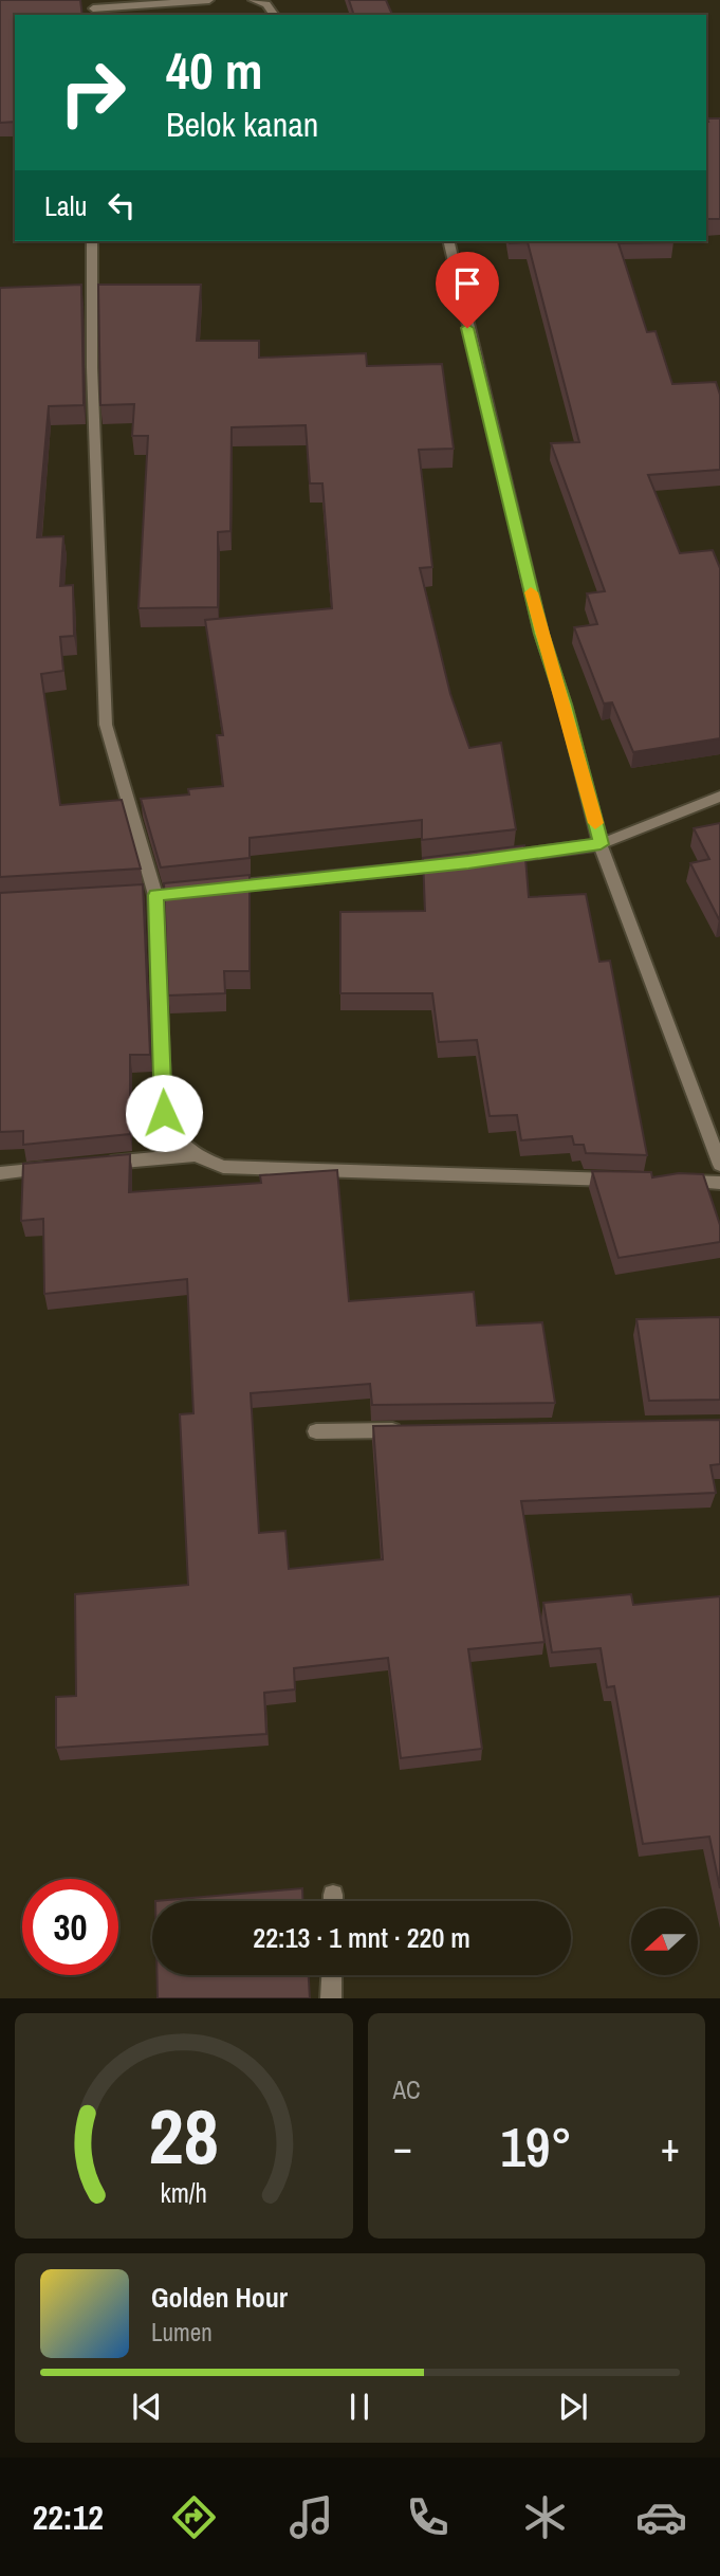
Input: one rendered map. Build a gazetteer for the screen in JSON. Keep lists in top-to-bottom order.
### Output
{
  "north": "left",
  "page": {
    "turn": ["40 m", "Belok kanan"],
    "then": "Lalu",
    "limit": "30",
    "trip": "22:13 · 1 mnt · 220 m",
    "tile": "AC",
    "heat": ["−", "19°", "+"],
    "song": ["Golden Hour", "Lumen"],
    "tabs": "22:12",
    "gauge": ["28", "km/h"]
  }
}
